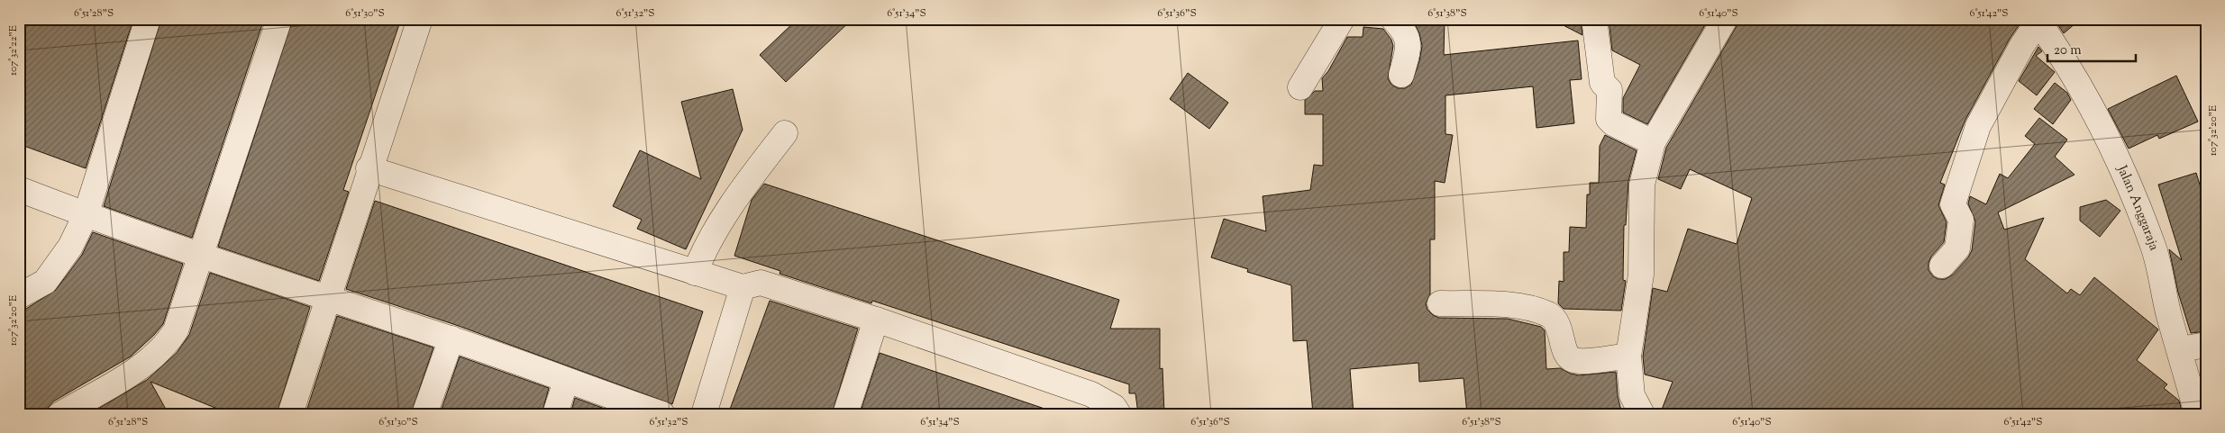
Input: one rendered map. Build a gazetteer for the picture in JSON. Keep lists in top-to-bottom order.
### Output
{
  "streets": {
    "street": ["Jalan Anggaraja"]
  },
  "scale_bar": "20 m",
  "coordinates": [
    "6°51'28\"S",
    "6°51'30\"S",
    "6°51'32\"S",
    "6°51'34\"S",
    "6°51'36\"S",
    "6°51'38\"S",
    "6°51'40\"S",
    "6°51'42\"S",
    "107°32'22\"E",
    "107°32'20\"E"
  ]
}
